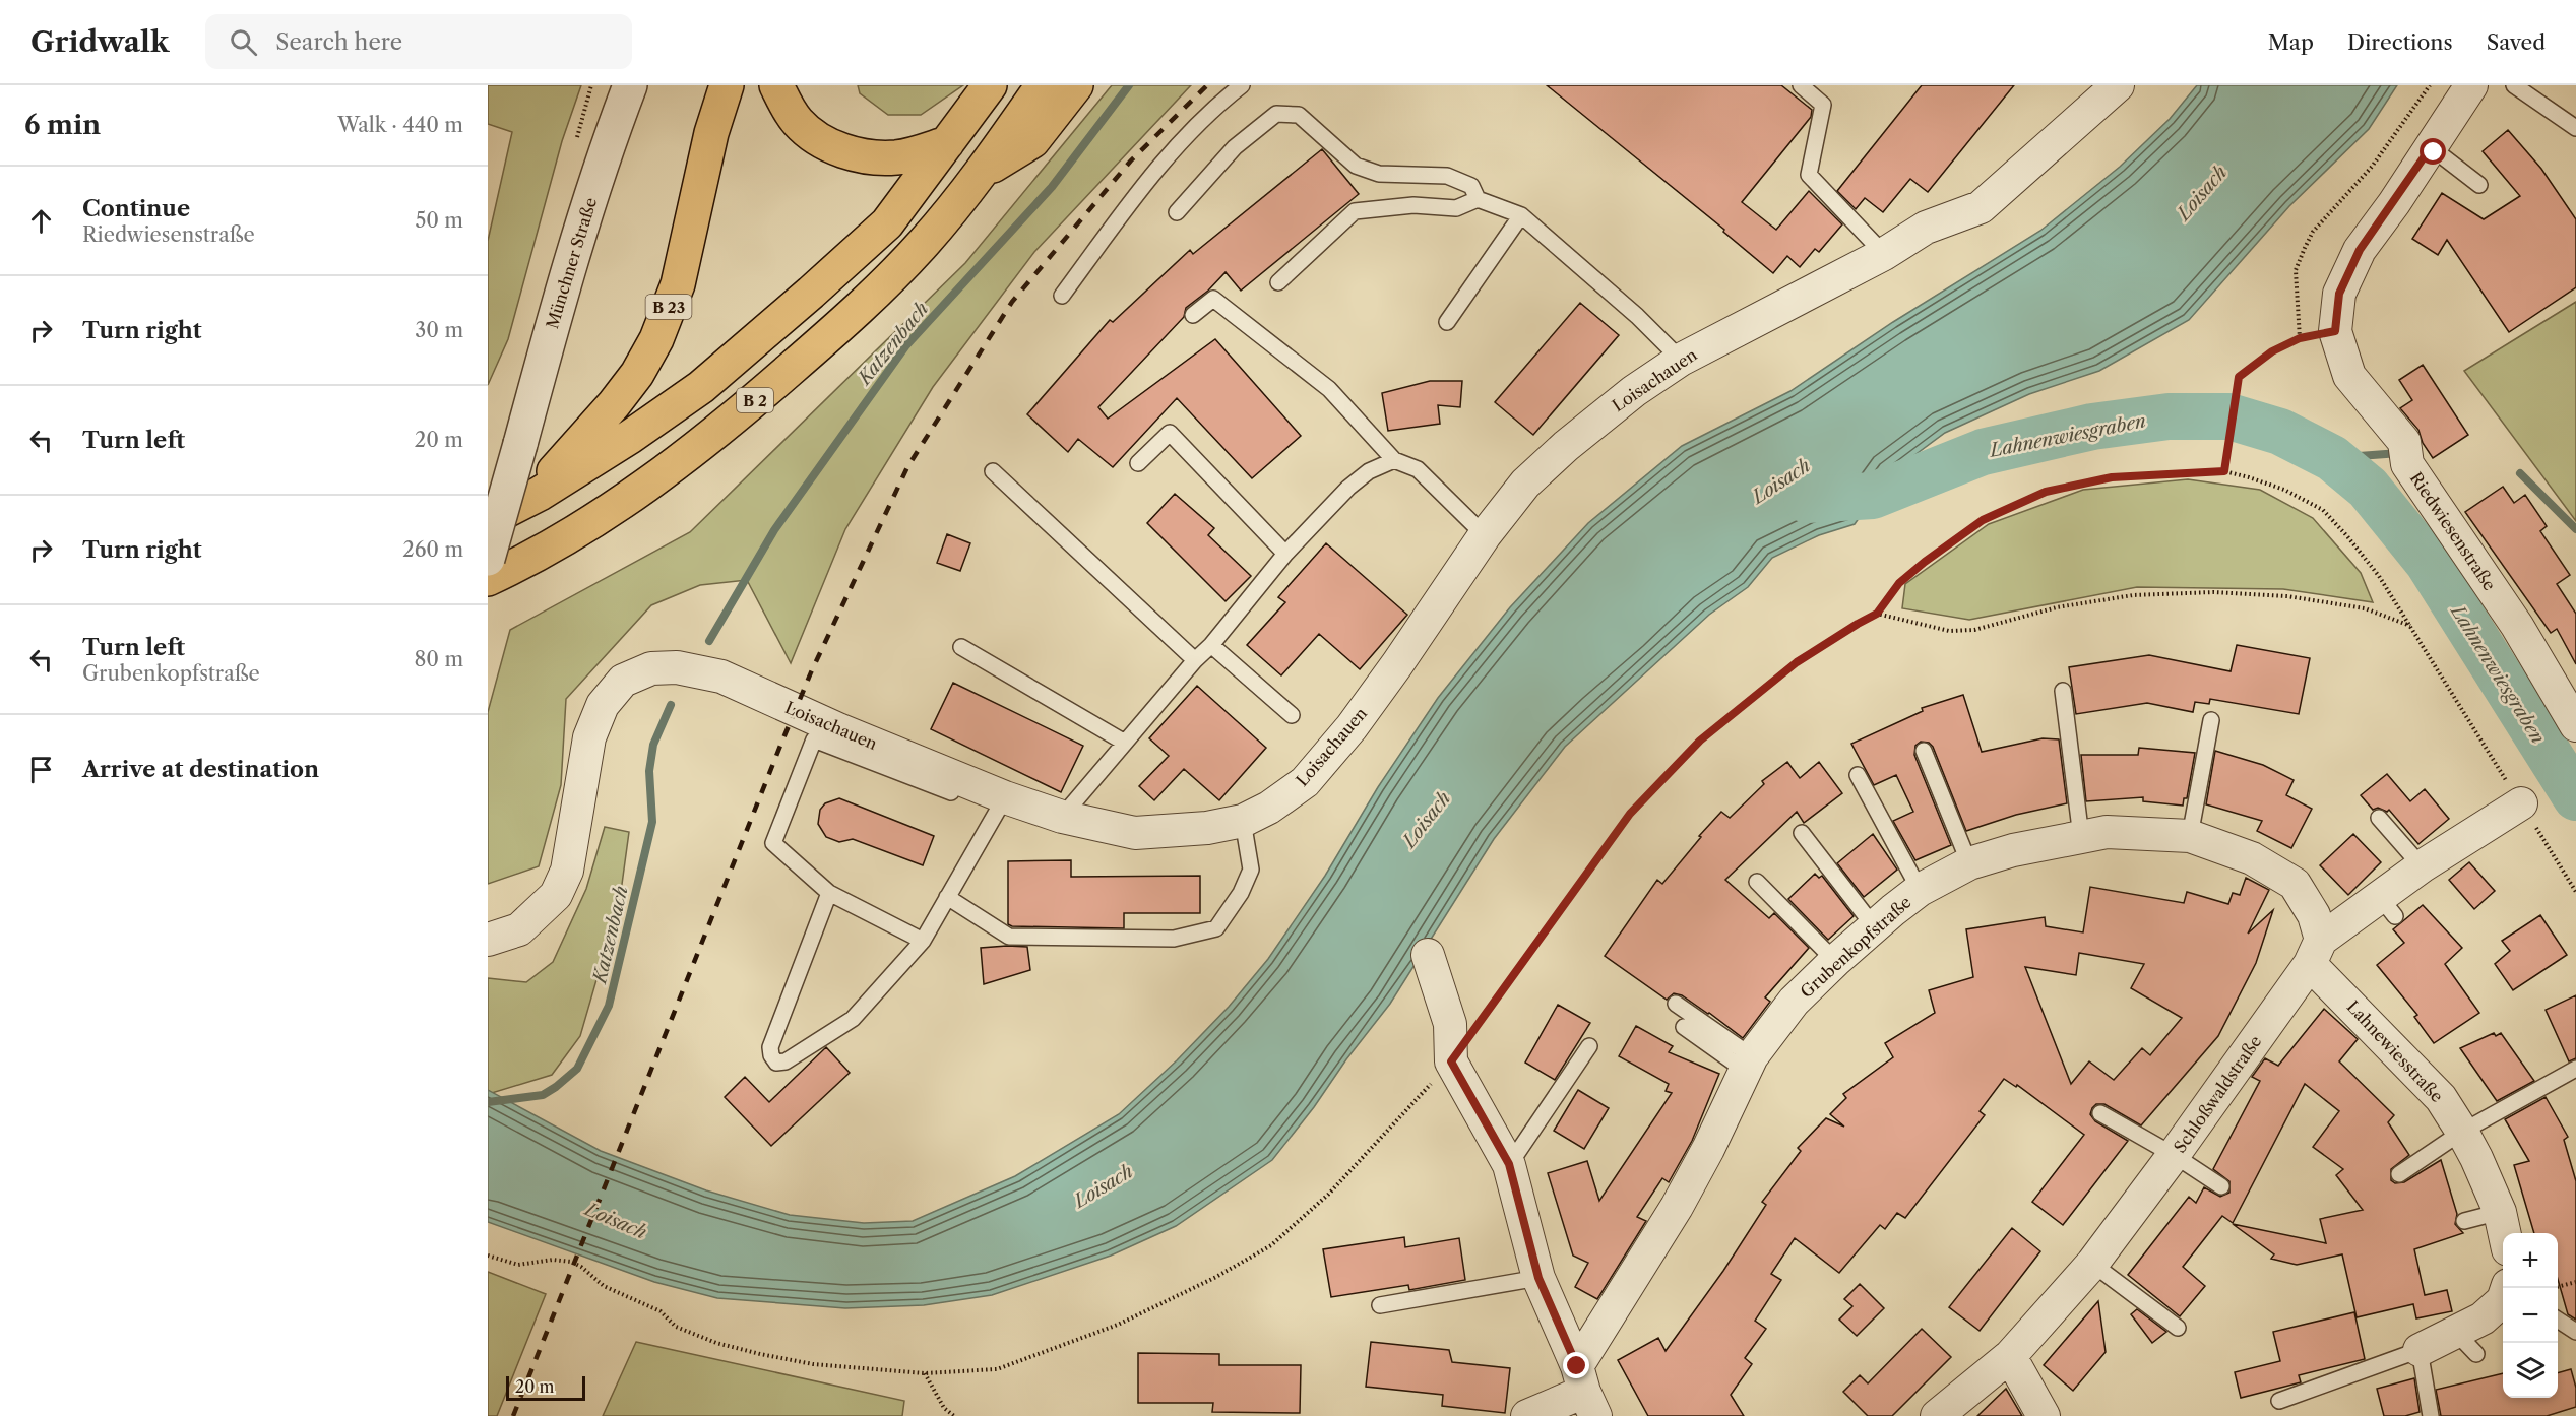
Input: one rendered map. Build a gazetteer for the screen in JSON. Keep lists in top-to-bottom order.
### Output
{
  "streets": {
    "highway": ["B 23", "B 2"],
    "street": [
      "Münchner Straße",
      "Loisachauen",
      "Riedwiesenstraße",
      "Grubenkopfstraße",
      "Lahnewiesstraße",
      "Schloßwaldstraße"
    ]
  },
  "crossings": [
    ["B 23", "B 2"],
    ["Grubenkopfstraße", "Lahnewiesstraße"],
    ["Grubenkopfstraße", "Schloßwaldstraße"],
    ["Lahnewiesstraße", "Schloßwaldstraße"]
  ],
  "water": ["Loisach", "Katzenbach", "Lahnenwiesgraben"],
  "scale_bar": "20 m",
  "page": {
    "header": "Gridwalk",
    "search": "Search here",
    "nav": ["Map", "Directions", "Saved"],
    "heading": ["6 min", "Walk · 440 m"],
    "list": [
      ["Continue", "Riedwiesenstraße", "50 m"],
      ["Turn right", "30 m"],
      ["Turn left", "20 m"],
      ["Turn right", "260 m"],
      ["Turn left", "Grubenkopfstraße", "80 m"],
      "Arrive at destination"
    ],
    "map_buttons": ["+", "−"],
    "scale": "20 m"
  }
}
